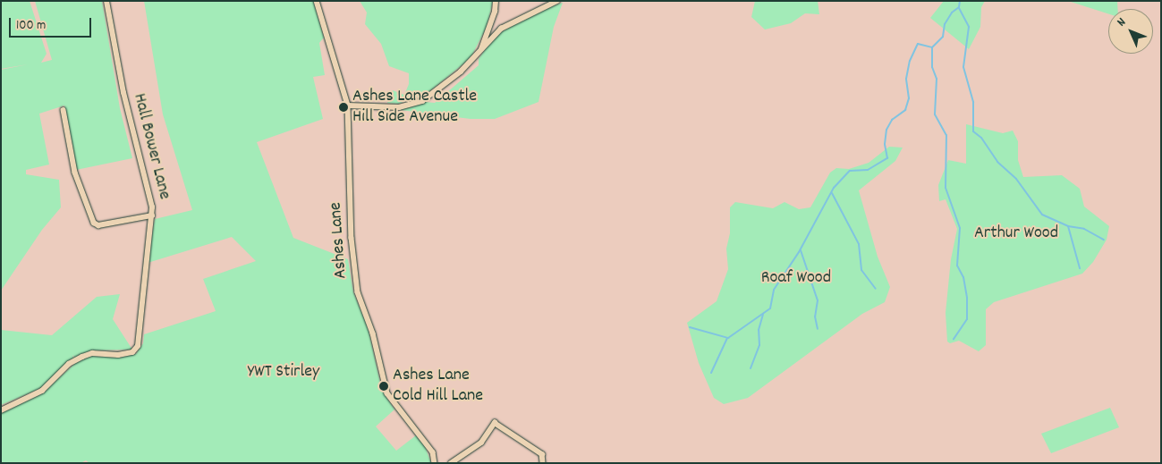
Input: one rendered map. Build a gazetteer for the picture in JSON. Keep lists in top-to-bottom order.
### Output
{
  "streets": {
    "street": ["Hall Bower Lane", "Ashes Lane"]
  },
  "parks": ["Arthur Wood", "Roaf Wood", "YWT Stirley"],
  "places": ["Ashes Lane Castle Hill Side Avenue", "Ashes Lane Cold Hill Lane"],
  "scale_bar": "100 m",
  "north": "top left"
}
